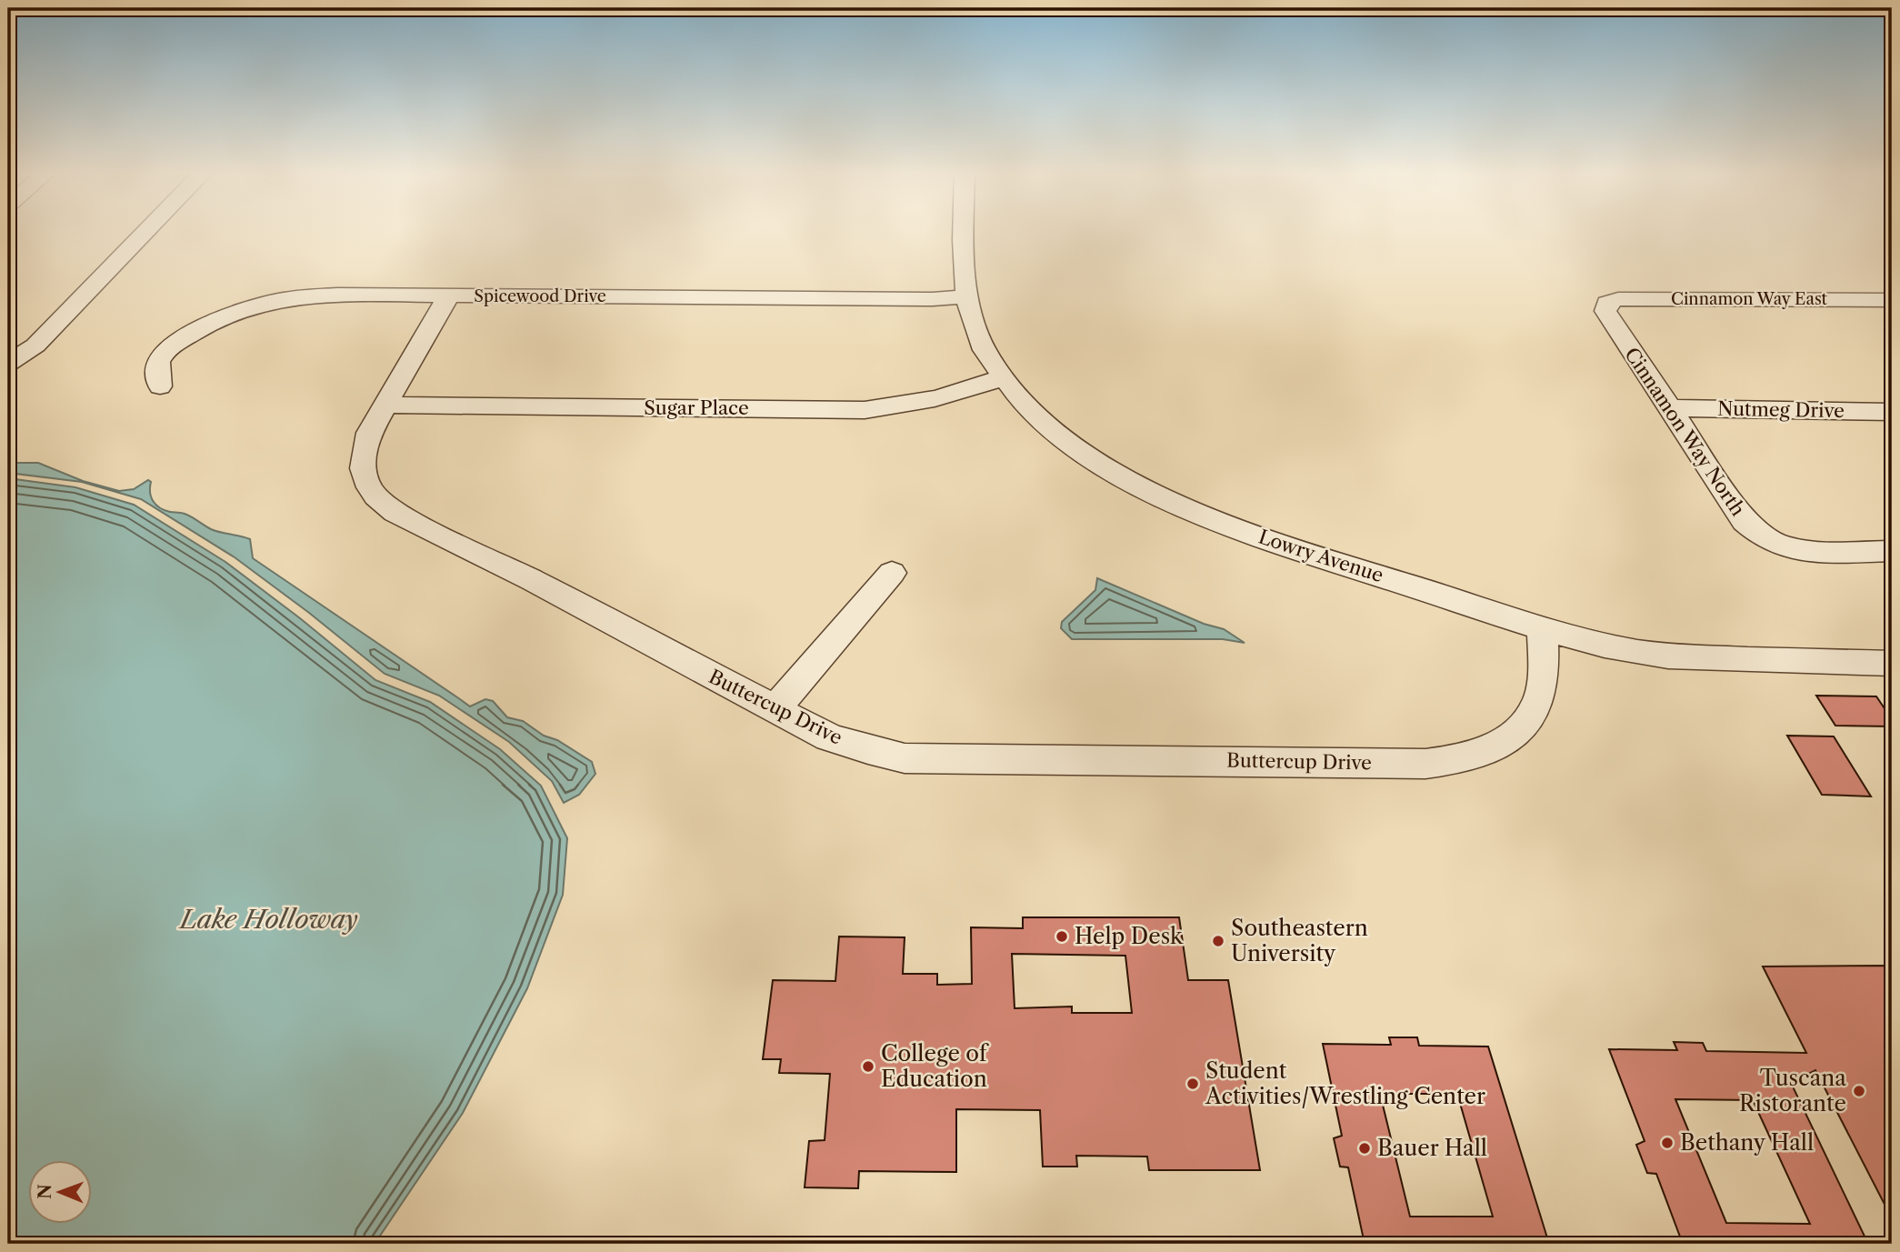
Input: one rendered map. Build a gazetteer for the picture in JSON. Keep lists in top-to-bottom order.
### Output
{
  "streets": {
    "street": [
      "Spicewood Drive",
      "Cinnamon Way East",
      "Sugar Place",
      "Nutmeg Drive",
      "Cinnamon Way North",
      "Lowry Avenue",
      "Buttercup Drive"
    ]
  },
  "crossings": [
    ["Spicewood Drive", "Lowry Avenue"],
    ["Spicewood Drive", "Buttercup Drive"],
    ["Cinnamon Way East", "Cinnamon Way North"],
    ["Sugar Place", "Lowry Avenue"],
    ["Sugar Place", "Buttercup Drive"],
    ["Nutmeg Drive", "Cinnamon Way North"],
    ["Lowry Avenue", "Buttercup Drive"]
  ],
  "water": ["Lake Holloway"],
  "places": [
    "Help Desk",
    "Southeastern University",
    "College of Education",
    "Student Activities/Wrestling Center",
    "Tuscana Ristorante",
    "Bethany Hall",
    "Bauer Hall"
  ],
  "north": "left"
}
